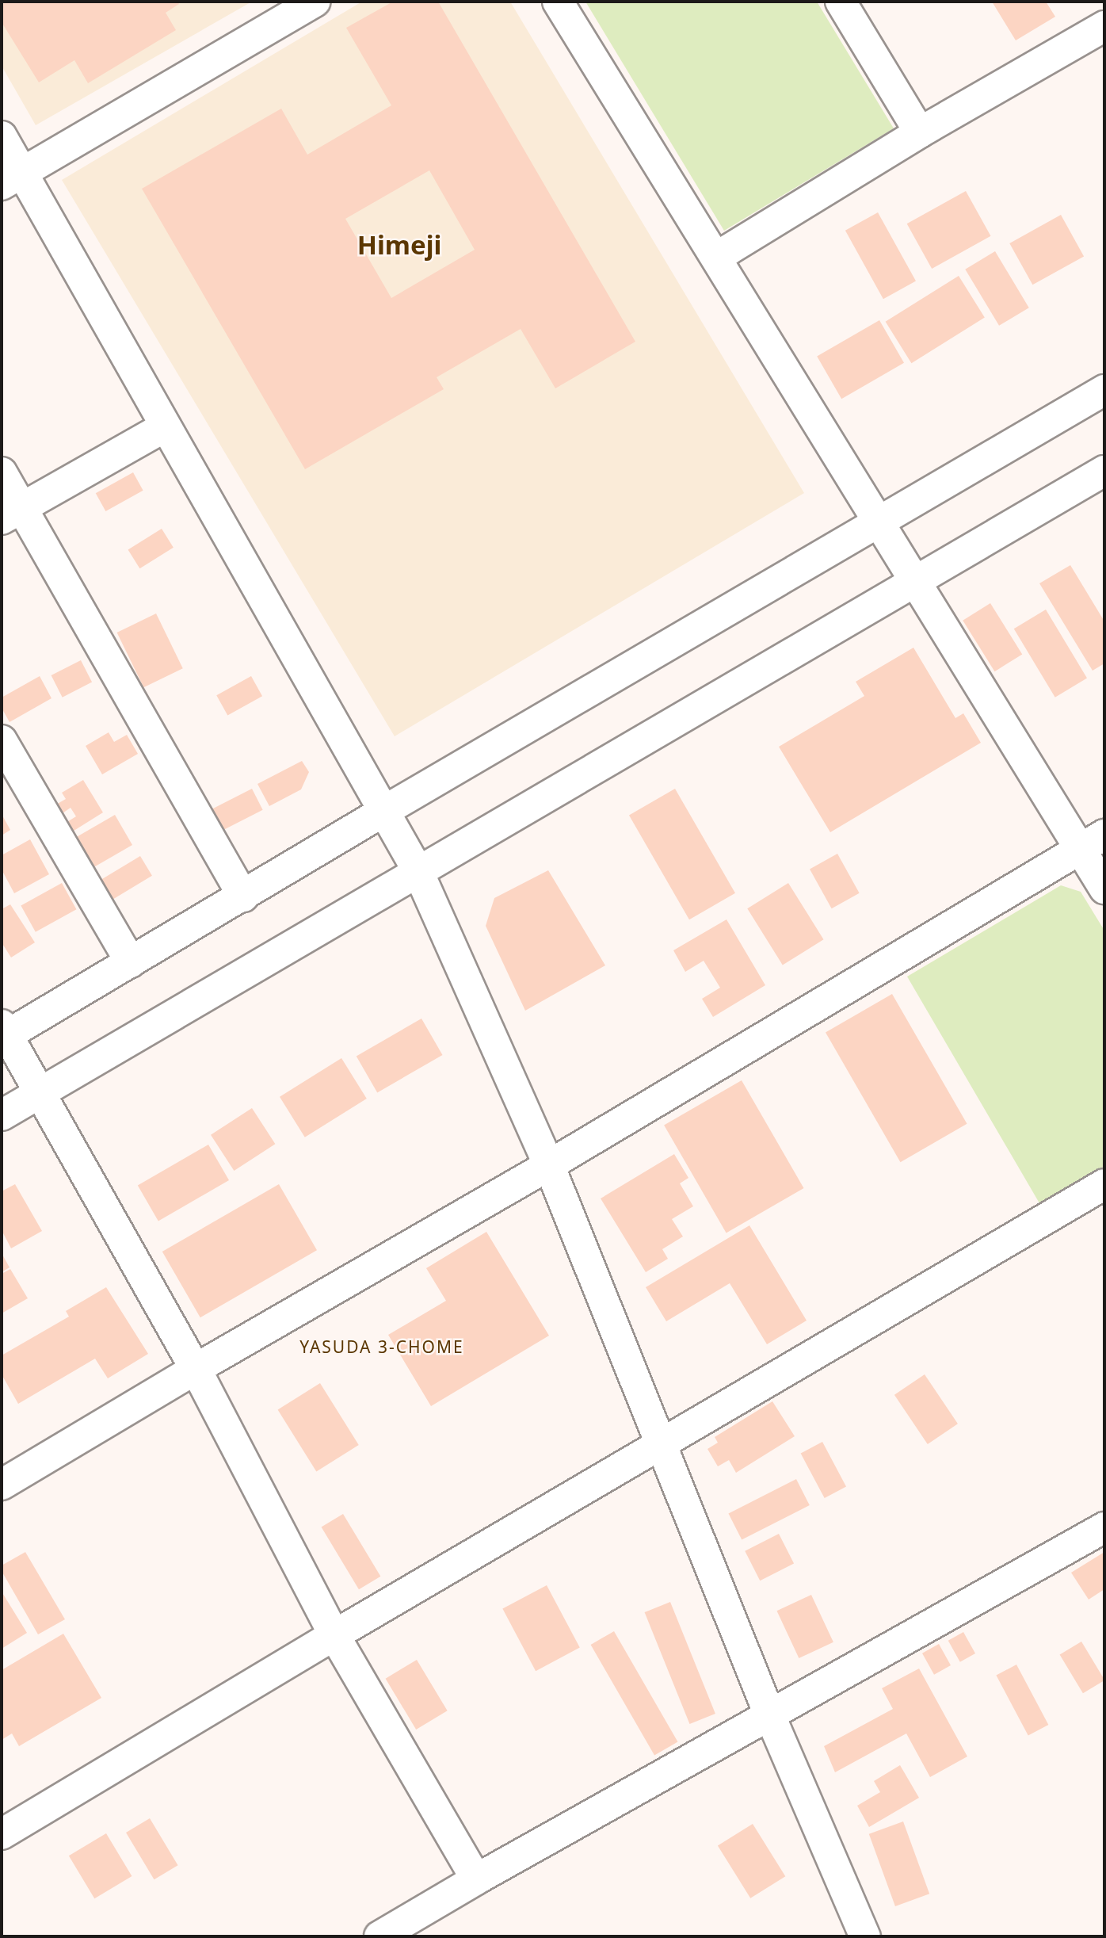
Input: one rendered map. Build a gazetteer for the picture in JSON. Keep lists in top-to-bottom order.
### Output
{
  "districts": ["Himeji", "YASUDA 3-CHOME"]
}
